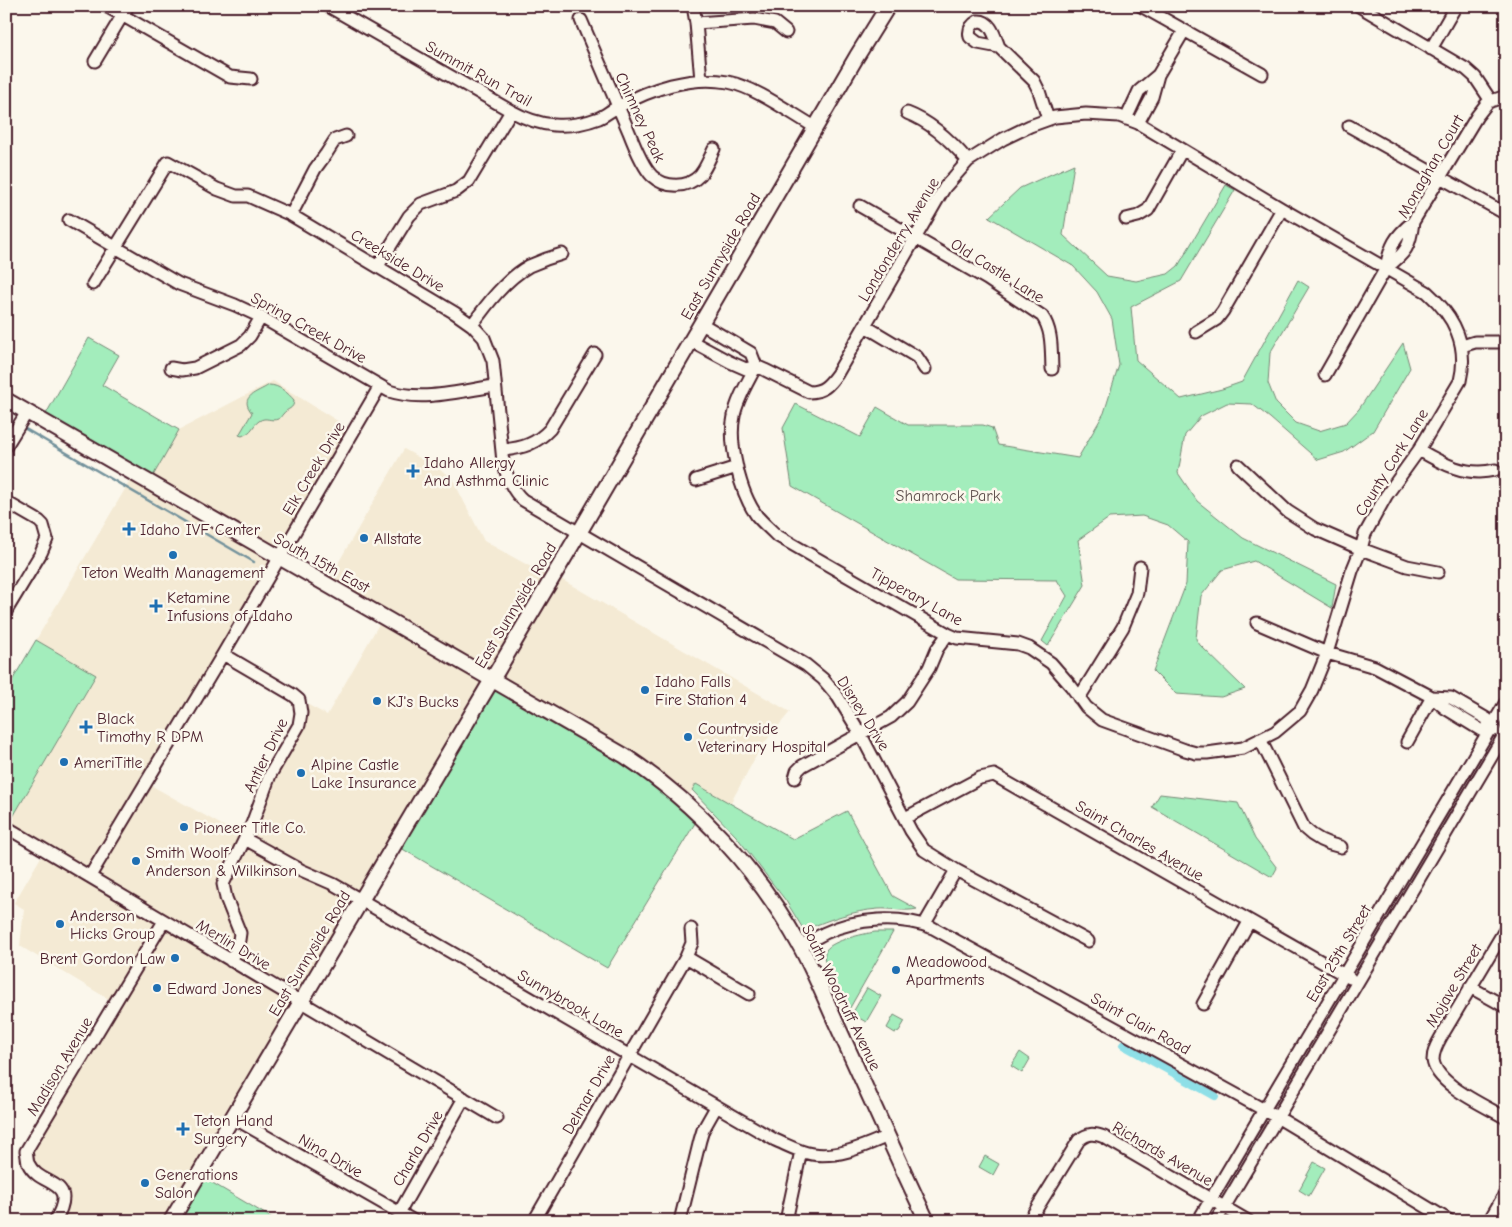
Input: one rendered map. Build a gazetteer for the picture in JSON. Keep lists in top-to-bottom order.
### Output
{
  "streets": {
    "main road": ["East Sunnyside Road", "South 15th East", "South Woodruff Avenue"],
    "street": [
      "Summit Run Trail",
      "Chimney Peak",
      "Monaghan Court",
      "Londonderry Avenue",
      "Creekside Drive",
      "Old Castle Lane",
      "Spring Creek Drive",
      "County Cork Lane",
      "Elk Creek Drive",
      "Tipperary Lane",
      "Disney Drive",
      "Antler Drive",
      "Saint Charles Avenue",
      "Merlin Drive",
      "East 25th Street",
      "Mojave Street",
      "Sunnybrook Lane",
      "Saint Clair Road",
      "Madison Avenue",
      "Delmar Drive",
      "Charla Drive",
      "Richards Avenue",
      "Nina Drive"
    ]
  },
  "crossings": [
    ["Summit Run Trail", "Chimney Peak"],
    ["Summit Run Trail", "East Sunnyside Road"],
    ["Monaghan Court", "Londonderry Avenue"],
    ["Monaghan Court", "County Cork Lane"],
    ["Londonderry Avenue", "East Sunnyside Road"],
    ["Londonderry Avenue", "Old Castle Lane"],
    ["Londonderry Avenue", "County Cork Lane"],
    ["Londonderry Avenue", "Tipperary Lane"],
    ["East Sunnyside Road", "Creekside Drive"],
    ["East Sunnyside Road", "South 15th East"],
    ["East Sunnyside Road", "Disney Drive"],
    ["East Sunnyside Road", "Merlin Drive"],
    ["East Sunnyside Road", "South Woodruff Avenue"],
    ["East Sunnyside Road", "Sunnybrook Lane"],
    ["East Sunnyside Road", "Nina Drive"],
    ["Creekside Drive", "Spring Creek Drive"],
    ["Creekside Drive", "Disney Drive"],
    ["Spring Creek Drive", "Elk Creek Drive"],
    ["County Cork Lane", "Tipperary Lane"],
    ["Elk Creek Drive", "South 15th East"],
    ["Elk Creek Drive", "Antler Drive"],
    ["Elk Creek Drive", "Merlin Drive"],
    ["South 15th East", "South Woodruff Avenue"],
    ["Disney Drive", "Saint Charles Avenue"],
    ["Antler Drive", "Merlin Drive"],
    ["Antler Drive", "Sunnybrook Lane"],
    ["Saint Charles Avenue", "East 25th Street"],
    ["Merlin Drive", "Madison Avenue"],
    ["Merlin Drive", "Charla Drive"],
    ["East 25th Street", "Saint Clair Road"],
    ["East 25th Street", "Richards Avenue"],
    ["South Woodruff Avenue", "Sunnybrook Lane"],
    ["South Woodruff Avenue", "Saint Clair Road"],
    ["Sunnybrook Lane", "Delmar Drive"],
    ["Charla Drive", "Nina Drive"]
  ],
  "parks": ["Shamrock Park"],
  "places": {
    "health": [
      "Idaho Allergy And Asthma Clinic",
      "Idaho IVF Center",
      "Ketamine Infusions of Idaho",
      "Black Timothy R DPM",
      "Teton Hand Surgery"
    ],
    "other": [
      "Allstate",
      "Teton Wealth Management",
      "Idaho Falls Fire Station 4",
      "KJ's Bucks",
      "Countryside Veterinary Hospital",
      "AmeriTitle",
      "Alpine Castle Lake Insurance",
      "Pioneer Title Co.",
      "Smith Woolf Anderson & Wilkinson",
      "Anderson Hicks Group",
      "Brent Gordon Law",
      "Meadowood Apartments",
      "Edward Jones",
      "Generations Salon"
    ]
  }
}
